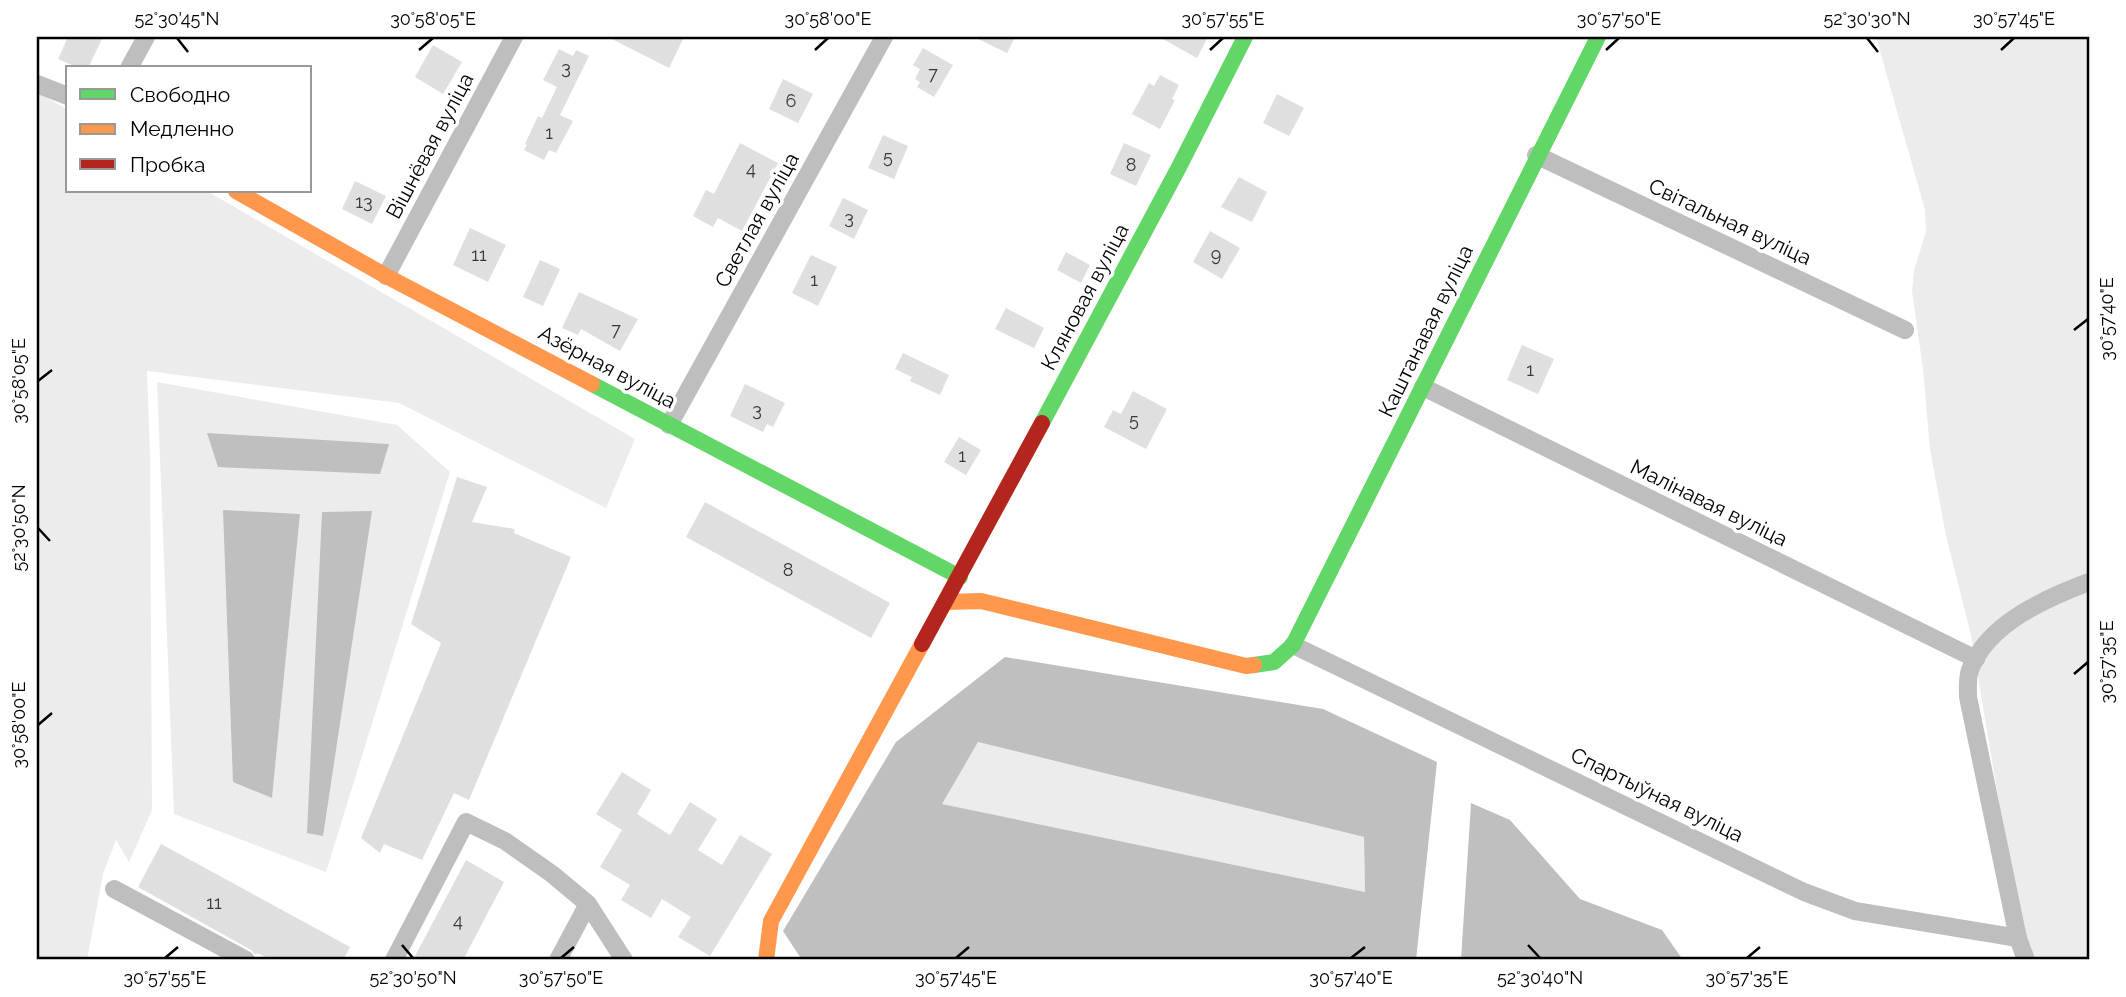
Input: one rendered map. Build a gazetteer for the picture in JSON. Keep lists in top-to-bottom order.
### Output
{
  "streets": {
    "street": [
      "Вішнёвая вуліца",
      "Светлая вуліца",
      "Світальная вуліца",
      "Кляновая вуліца",
      "Каштанавая вуліца",
      "Азёрная вуліца",
      "Малінавая вуліца",
      "Спартыўная вуліца"
    ]
  },
  "crossings": [
    ["Вішнёвая вуліца", "Азёрная вуліца"],
    ["Светлая вуліца", "Азёрная вуліца"],
    ["Світальная вуліца", "Каштанавая вуліца"],
    ["Кляновая вуліца", "Азёрная вуліца"],
    ["Каштанавая вуліца", "Малінавая вуліца"],
    ["Каштанавая вуліца", "Спартыўная вуліца"]
  ],
  "house_numbers": [
    "3",
    "7",
    "6",
    "1",
    "5",
    "8",
    "4",
    "13",
    "3",
    "11",
    "9",
    "1",
    "7",
    "1",
    "3",
    "5",
    "1",
    "8",
    "11",
    "4"
  ],
  "legend": ["Свободно", "Медленно", "Пробка"],
  "coordinates": [
    "52°30'45\"N",
    "30°58'05\"E",
    "30°58'00\"E",
    "30°57'55\"E",
    "30°57'50\"E",
    "52°30'30\"N",
    "30°57'45\"E",
    "30°57'40\"E",
    "52°30'50\"N",
    "30°57'35\"E",
    "52°30'40\"N"
  ]
}
